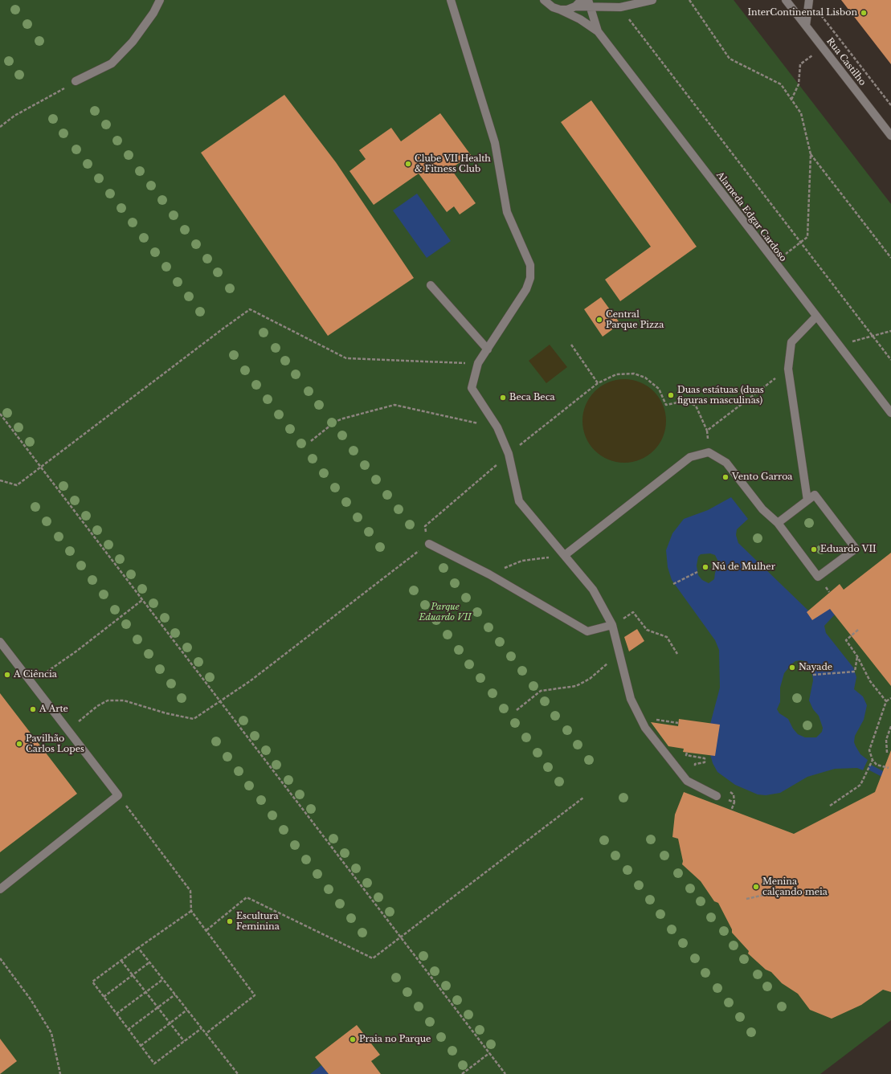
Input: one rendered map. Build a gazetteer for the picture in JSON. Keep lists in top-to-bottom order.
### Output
{
  "streets": {
    "street": ["Rua Castilho", "Alameda Edgar Cardoso"]
  },
  "parks": ["Parque Eduardo VII"],
  "places": [
    "InterContinental Lisbon",
    "Clube VII Health & Fitness Club",
    "Central Parque Pizza",
    "Duas estátuas (duas figuras masculinas)",
    "Beca Beca",
    "Vento Garroa",
    "Eduardo VII",
    "Nú de Mulher",
    "Nayade",
    "A Ciência",
    "A Arte",
    "Pavilhão Carlos Lopes",
    "Menina calçando meia",
    "Escultura Feminina",
    "Praia no Parque"
  ]
}
